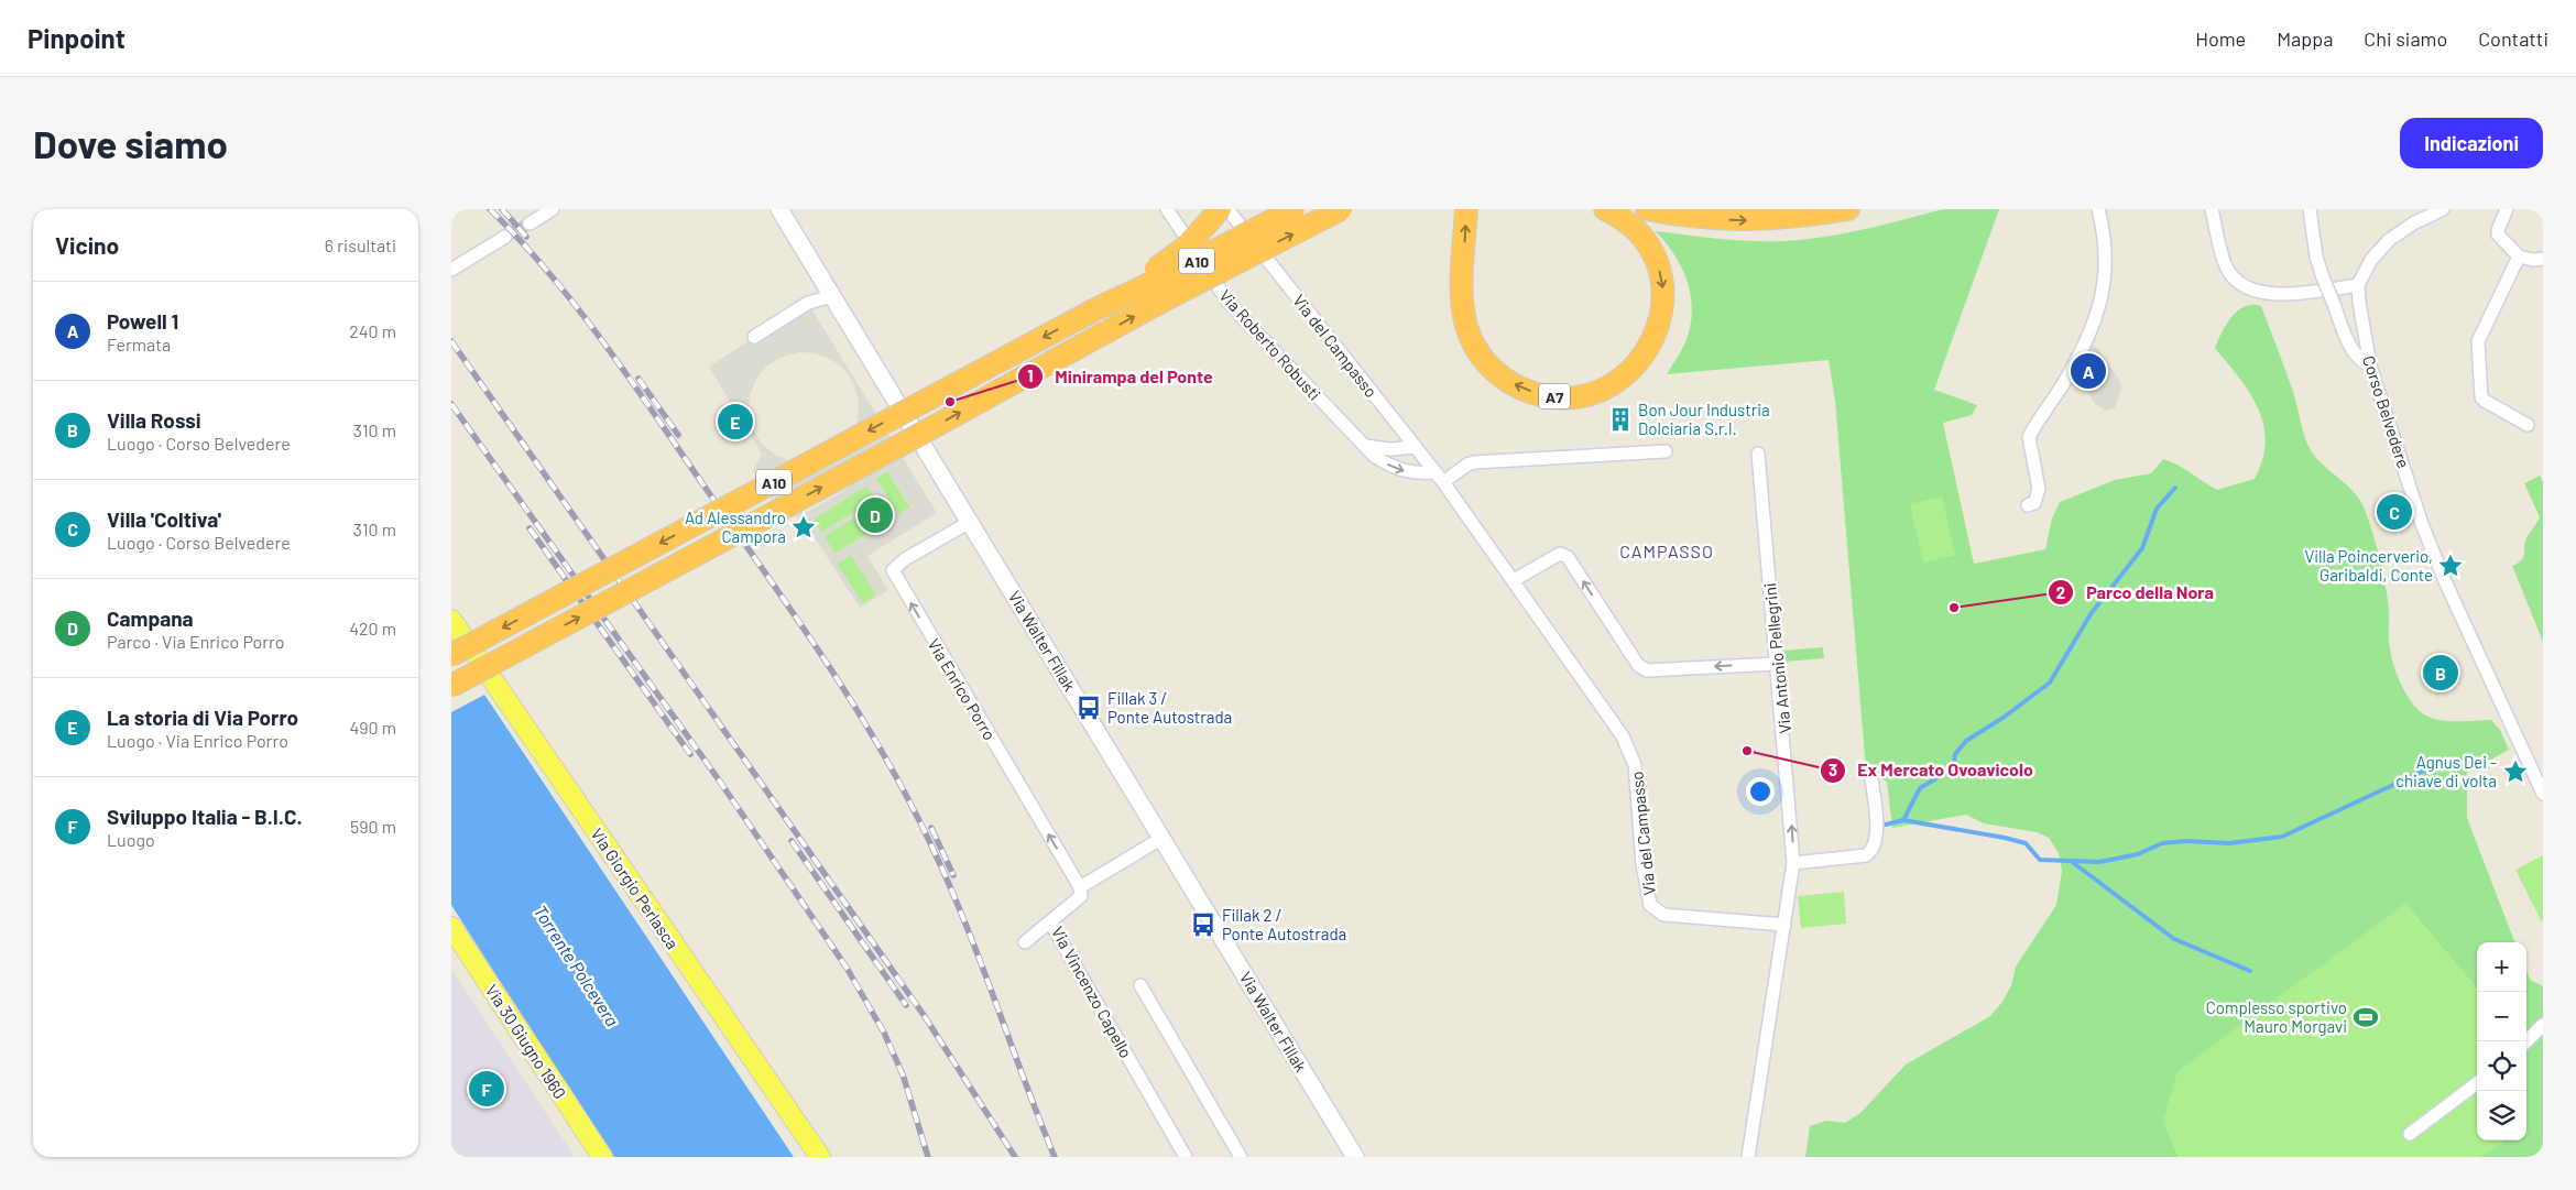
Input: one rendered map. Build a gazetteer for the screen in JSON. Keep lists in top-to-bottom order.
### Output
{
  "streets": {
    "highway": ["A10", "A7"],
    "main road": ["Via Walter Fillak", "Via Giorgio Perlasca", "Via 30 Giugno 1960"],
    "street": [
      "Via Roberto Robusti",
      "Via del Campasso",
      "Corso Belvedere",
      "Via Antonio Pellegrini",
      "Via Enrico Porro",
      "Via Vincenzo Capello"
    ]
  },
  "crossings": [
    ["Via Roberto Robusti", "Via del Campasso"],
    ["Via del Campasso", "Via Antonio Pellegrini"],
    ["Via Walter Fillak", "Via Enrico Porro"],
    ["Via Walter Fillak", "Via Vincenzo Capello"],
    ["Via Enrico Porro", "Via Vincenzo Capello"]
  ],
  "one_way": ["Via Antonio Pellegrini", "Via Enrico Porro"],
  "districts": ["CAMPASSO"],
  "water": ["Torrente Polcevera"],
  "places": {
    "other": ["Minirampa del Ponte", "Parco della Nora", "Ex Mercato Ovoavicolo"],
    "building": ["Bon Jour Industria Dolciaria S.r.l."],
    "place": ["Ad Alessandro Campora", "Villa Poincerverio, Garibaldi, Conte", "Agnus Dei - chiave di volta"],
    "bus stop": ["Fillak 3 / Ponte Autostrada", "Fillak 2 / Ponte Autostrada"],
    "sports": ["Complesso sportivo Mauro Morgavi"]
  },
  "page": {
    "header": "Pinpoint",
    "nav": [
      "Home",
      "Mappa",
      "Chi siamo",
      "Contatti"
    ],
    "buttons": "Indicazioni",
    "title": "Dove siamo",
    "heading": ["Vicino", "6 risultati"],
    "list": [
      {
        "mark": "A",
        "name": "Powell 1",
        "note": "Fermata",
        "value": "240 m"
      },
      {
        "mark": "B",
        "name": "Villa Rossi",
        "note": "Luogo · Corso Belvedere",
        "value": "310 m"
      },
      {
        "mark": "C",
        "name": "Villa 'Coltiva'",
        "note": "Luogo · Corso Belvedere",
        "value": "310 m"
      },
      {
        "mark": "D",
        "name": "Campana",
        "note": "Parco · Via Enrico Porro",
        "value": "420 m"
      },
      {
        "mark": "E",
        "name": "La storia di Via Porro",
        "note": "Luogo · Via Enrico Porro",
        "value": "490 m"
      },
      {
        "mark": "F",
        "name": "Sviluppo Italia - B.I.C.",
        "note": "Luogo",
        "value": "590 m"
      }
    ],
    "pins": [
      "A",
      "E",
      "C",
      "D",
      "B",
      "F"
    ],
    "map_buttons": ["+", "−"]
  }
}
